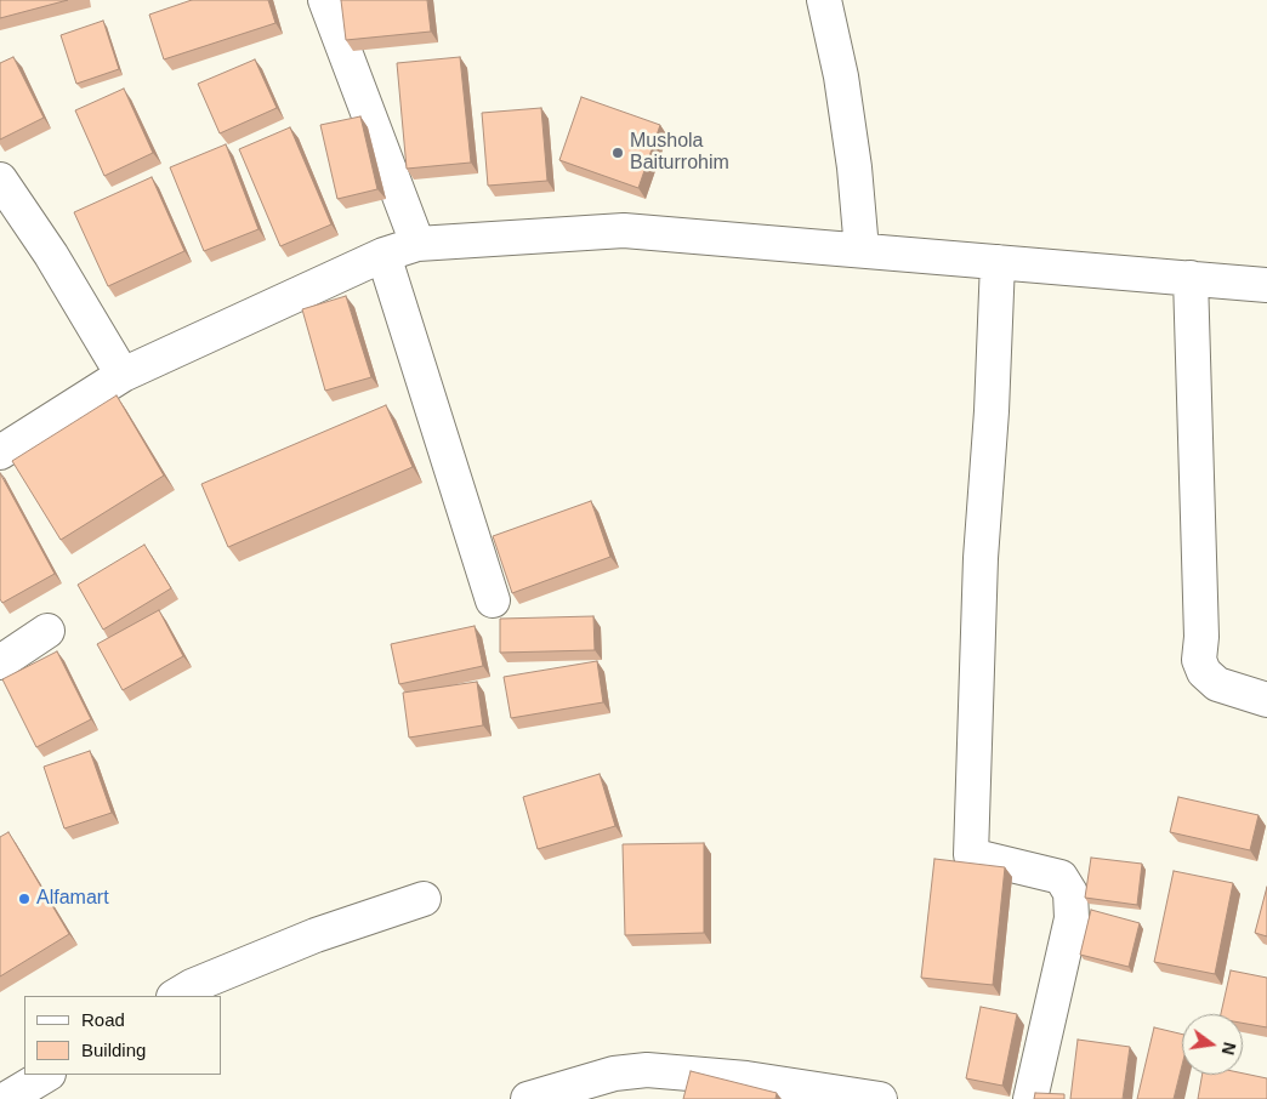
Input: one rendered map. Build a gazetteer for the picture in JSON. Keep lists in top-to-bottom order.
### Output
{
  "places": ["Mushola Baiturrohim", "Alfamart"],
  "legend": ["Road", "Building"],
  "north": "right"
}
